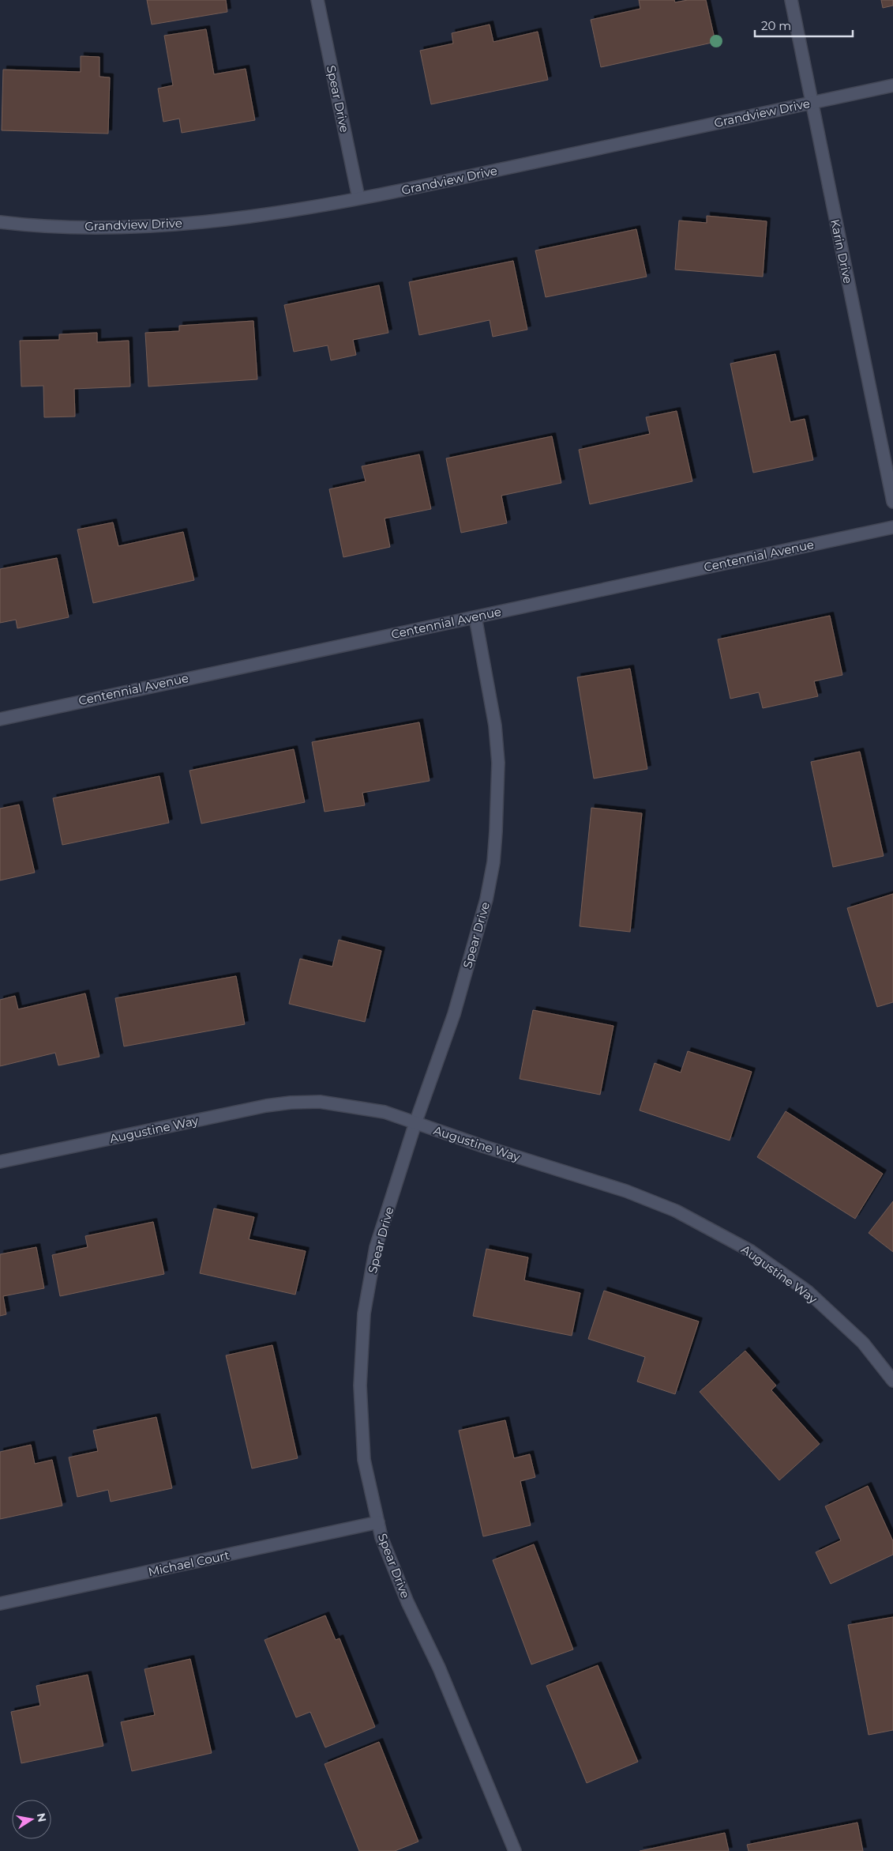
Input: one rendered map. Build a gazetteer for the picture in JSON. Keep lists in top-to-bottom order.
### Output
{
  "streets": {
    "street": [
      "Spear Drive",
      "Grandview Drive",
      "Karin Drive",
      "Centennial Avenue",
      "Augustine Way",
      "Michael Court"
    ]
  },
  "crossings": [
    ["Spear Drive", "Grandview Drive"],
    ["Spear Drive", "Centennial Avenue"],
    ["Spear Drive", "Augustine Way"],
    ["Spear Drive", "Michael Court"],
    ["Grandview Drive", "Karin Drive"]
  ],
  "scale_bar": "20 m",
  "north": "right"
}
